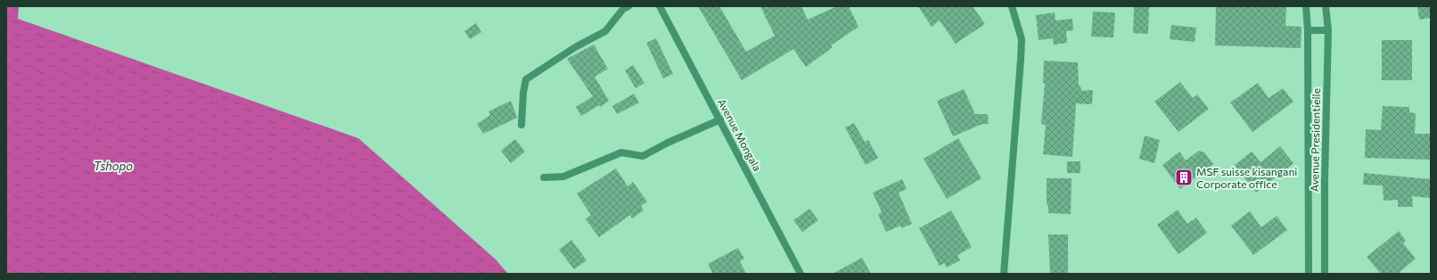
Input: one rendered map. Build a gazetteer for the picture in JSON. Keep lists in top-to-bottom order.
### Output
{
  "streets": {
    "street": ["Avenue Mongala", "Avenue Presidentielle"]
  },
  "water": ["Tshopo"],
  "places": {
    "building": ["MSF suisse kisangani Corporate office"]
  }
}
